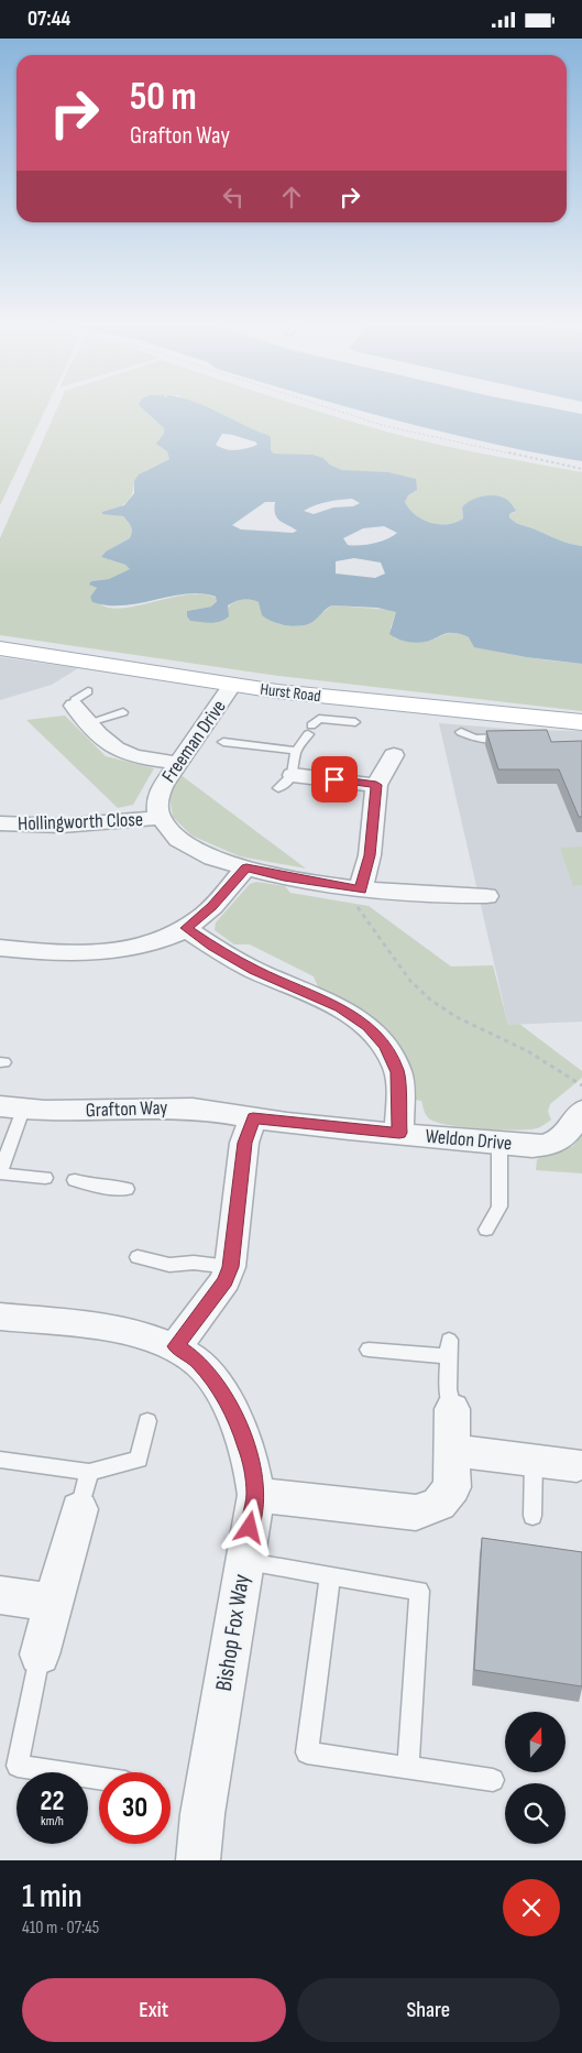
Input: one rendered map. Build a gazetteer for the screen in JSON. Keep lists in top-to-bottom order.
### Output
{
  "streets": {
    "main road": ["Hurst Road"],
    "street": [
      "Freeman Drive",
      "Hollingworth Close",
      "Grafton Way",
      "Weldon Drive",
      "Bishop Fox Way"
    ]
  },
  "crossings": [
    ["Hurst Road", "Freeman Drive"],
    ["Freeman Drive", "Hollingworth Close"],
    ["Grafton Way", "Weldon Drive"]
  ],
  "north": "top",
  "page": {
    "status": "07:44",
    "turn": ["50 m", "Grafton Way"],
    "speed": "22 km/h",
    "limit": "30",
    "heading": ["1 min", "410 m · 07:45"],
    "buttons": ["Exit", "Share"]
  }
}
